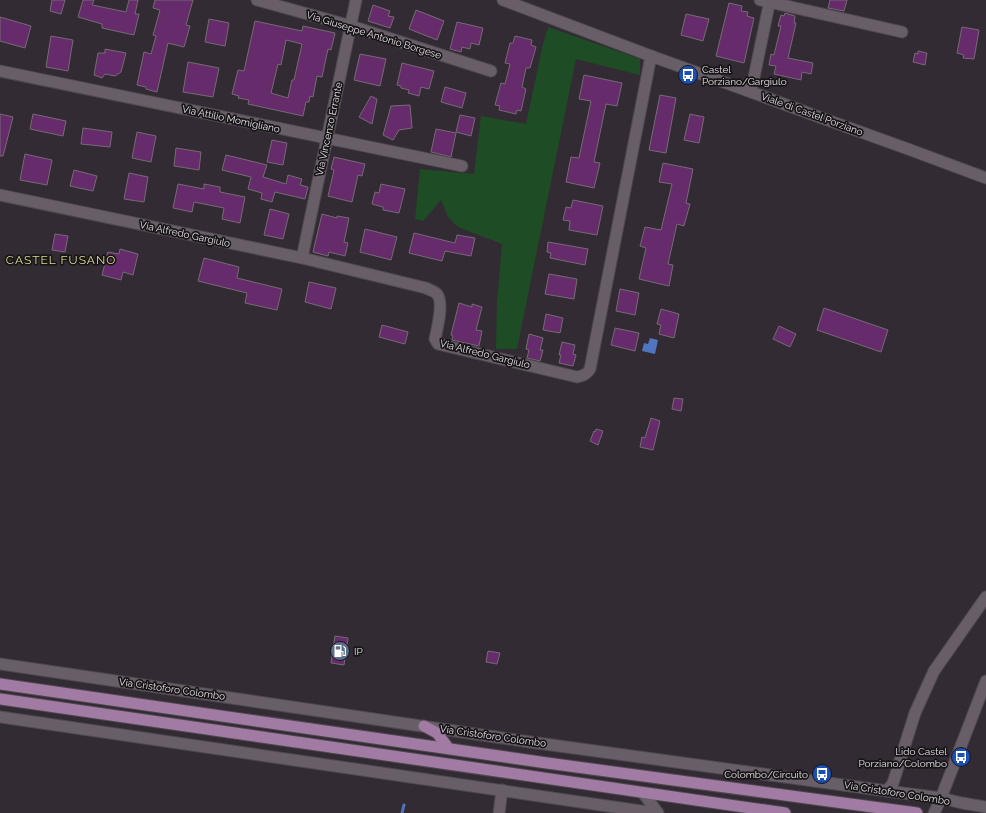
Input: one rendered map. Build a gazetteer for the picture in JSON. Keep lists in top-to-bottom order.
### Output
{
  "streets": {
    "main road": ["Via Cristoforo Colombo"],
    "street": [
      "Via Giuseppe Antonio Borgese",
      "Viale di Castel Porziano",
      "Via Attilio Momigliano",
      "Via Vincenzo Errante",
      "Via Alfredo Gargiulo"
    ]
  },
  "crossings": [
    ["Via Giuseppe Antonio Borgese", "Via Vincenzo Errante"],
    ["Viale di Castel Porziano", "Via Alfredo Gargiulo"],
    ["Via Attilio Momigliano", "Via Vincenzo Errante"],
    ["Via Vincenzo Errante", "Via Alfredo Gargiulo"]
  ],
  "districts": ["CASTEL FUSANO"],
  "places": {
    "bus stop": ["Castel Porziano/Gargiulo", "Lido Castel Porziano/Colombo", "Colombo/Circuito"],
    "fuel station": ["IP"]
  }
}
